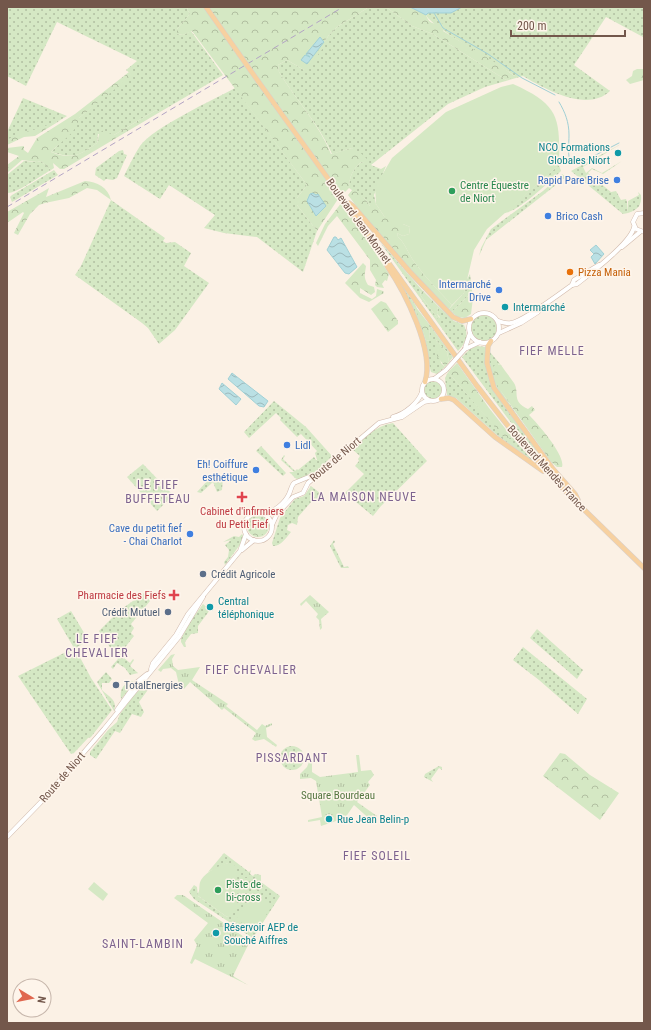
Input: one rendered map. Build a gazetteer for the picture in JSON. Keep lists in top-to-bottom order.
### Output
{
  "streets": {
    "main road": ["Boulevard Jean Monnet", "Route de Niort", "Boulevard Mendès France"]
  },
  "crossings": [
    ["Boulevard Jean Monnet", "Boulevard Mendès France"]
  ],
  "districts": [
    "FIEF MELLE",
    "LE FIEF BUFFETEAU",
    "LA MAISON NEUVE",
    "LE FIEF CHEVALIER",
    "FIEF CHEVALIER",
    "PISSARDANT",
    "FIEF SOLEIL",
    "SAINT-LAMBIN"
  ],
  "parks": ["Square Bourdeau"],
  "places": {
    "other": [
      "NCO Formations Globales Niort",
      "Rapid Pare Brise",
      "Centre Équestre de Niort",
      "Brico Cash",
      "Pizza Mania",
      "Intermarché Drive",
      "Intermarché",
      "Lidl",
      "Eh! Coiffure esthétique",
      "Cave du petit fief - Chai Charlot",
      "Crédit Agricole",
      "Central téléphonique",
      "Crédit Mutuel",
      "TotalEnergies",
      "Rue Jean Belin-p",
      "Piste de bi-cross",
      "Réservoir AEP de Souché Aiffres"
    ],
    "health": ["Cabinet d'infirmiers du Petit Fief", "Pharmacie des Fiefs"]
  },
  "scale_bar": "200 m",
  "north": "right"
}
